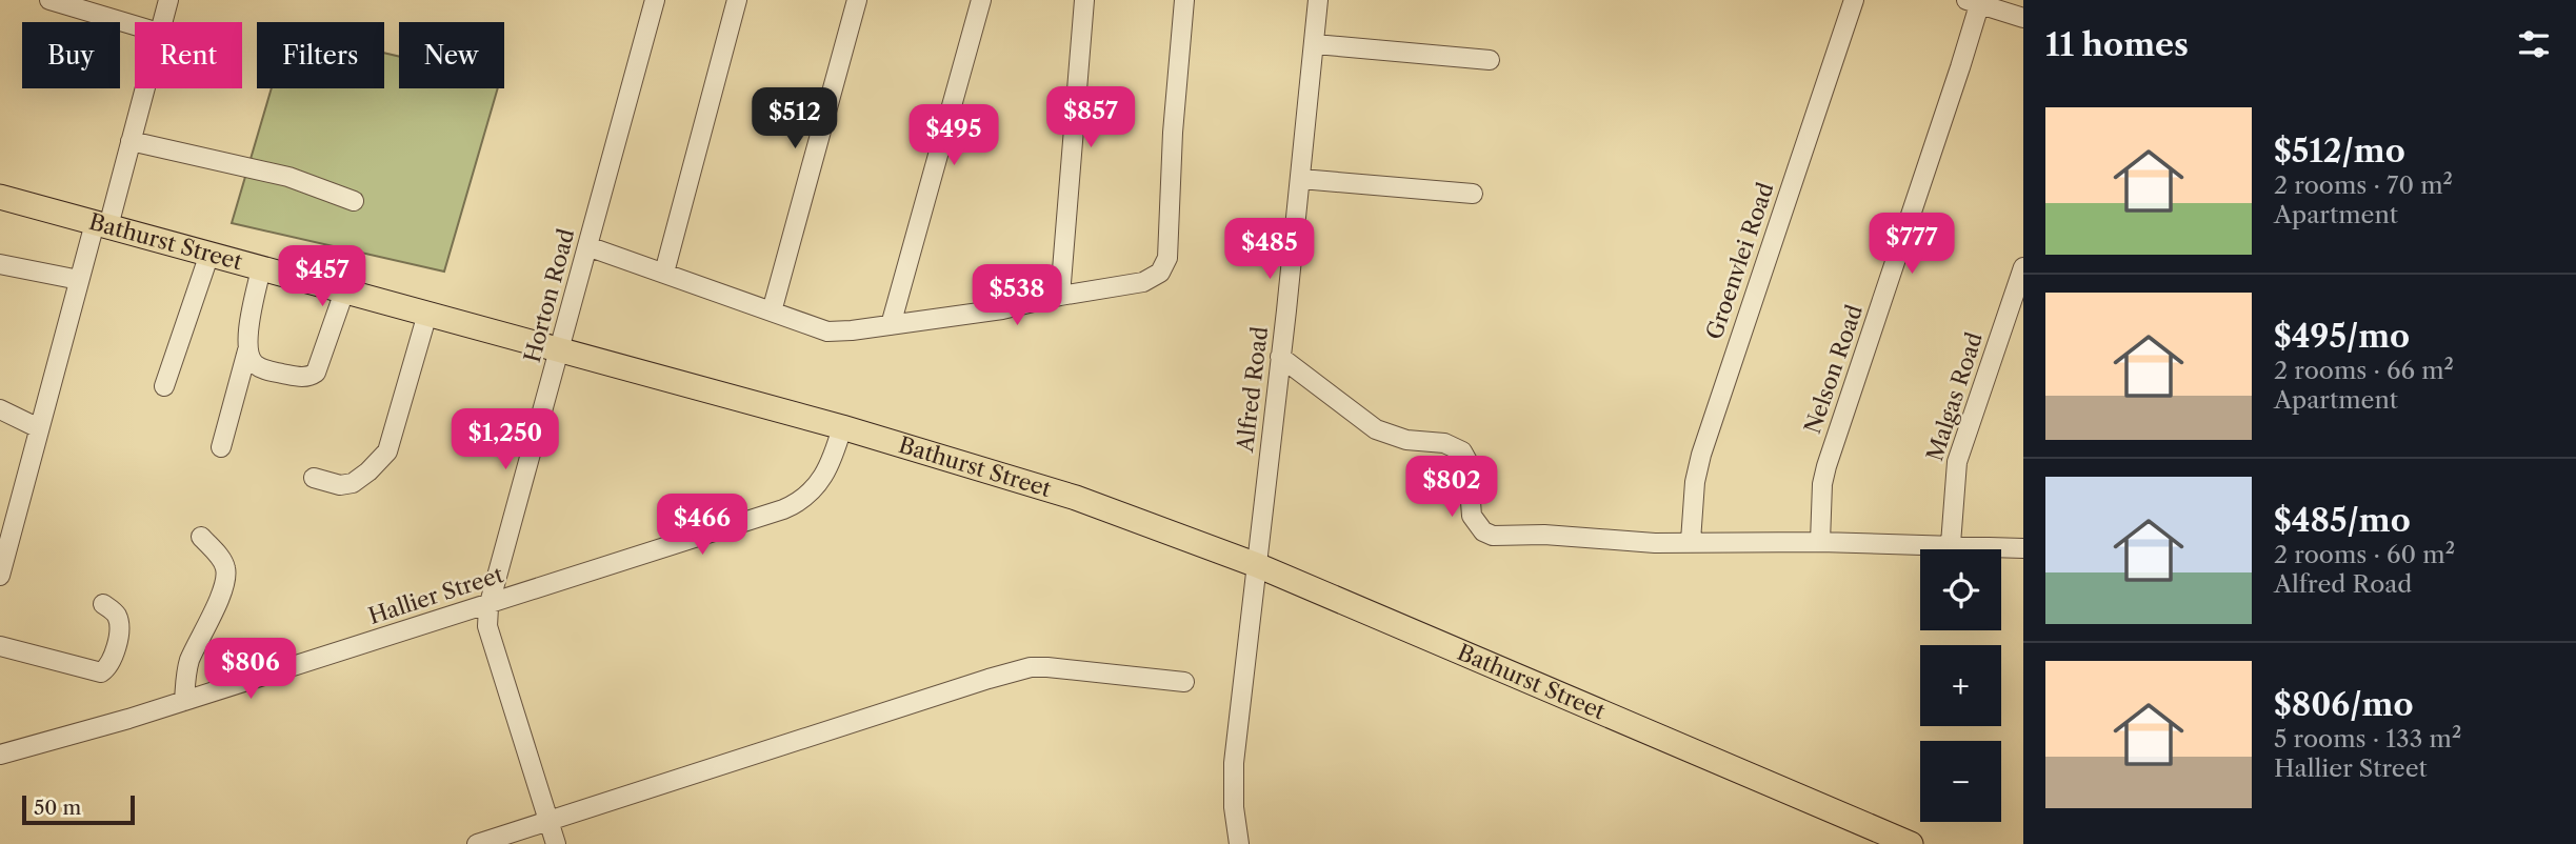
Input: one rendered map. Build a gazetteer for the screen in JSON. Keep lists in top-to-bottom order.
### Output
{
  "streets": {
    "main road": ["Bathurst Street"],
    "street": [
      "Groenvlei Road",
      "Horton Road",
      "Nelson Road",
      "Alfred Road",
      "Malgas Road",
      "Hallier Street"
    ]
  },
  "crossings": [
    ["Bathurst Street", "Horton Road"],
    ["Bathurst Street", "Alfred Road"],
    ["Bathurst Street", "Hallier Street"],
    ["Horton Road", "Hallier Street"]
  ],
  "scale_bar": "50 m",
  "page": {
    "heading": "11 homes",
    "chip": [
      "Buy",
      "Rent",
      "Filters",
      "New"
    ],
    "price": [
      "$857",
      "$512",
      "$495",
      "$777",
      "$485",
      "$457",
      "$538",
      "$1,250",
      "$802",
      "$466",
      "$806"
    ],
    "list": [
      {
        "name": "$512/mo",
        "note": "2 rooms · 70 m² · Apartment"
      },
      {
        "name": "$495/mo",
        "note": "2 rooms · 66 m² · Apartment"
      },
      {
        "name": "$485/mo",
        "note": "2 rooms · 60 m² · Alfred Road"
      },
      {
        "name": "$806/mo",
        "note": "5 rooms · 133 m² · Hallier Street"
      }
    ],
    "map_buttons": ["+", "−"],
    "scale": "50 m"
  }
}
